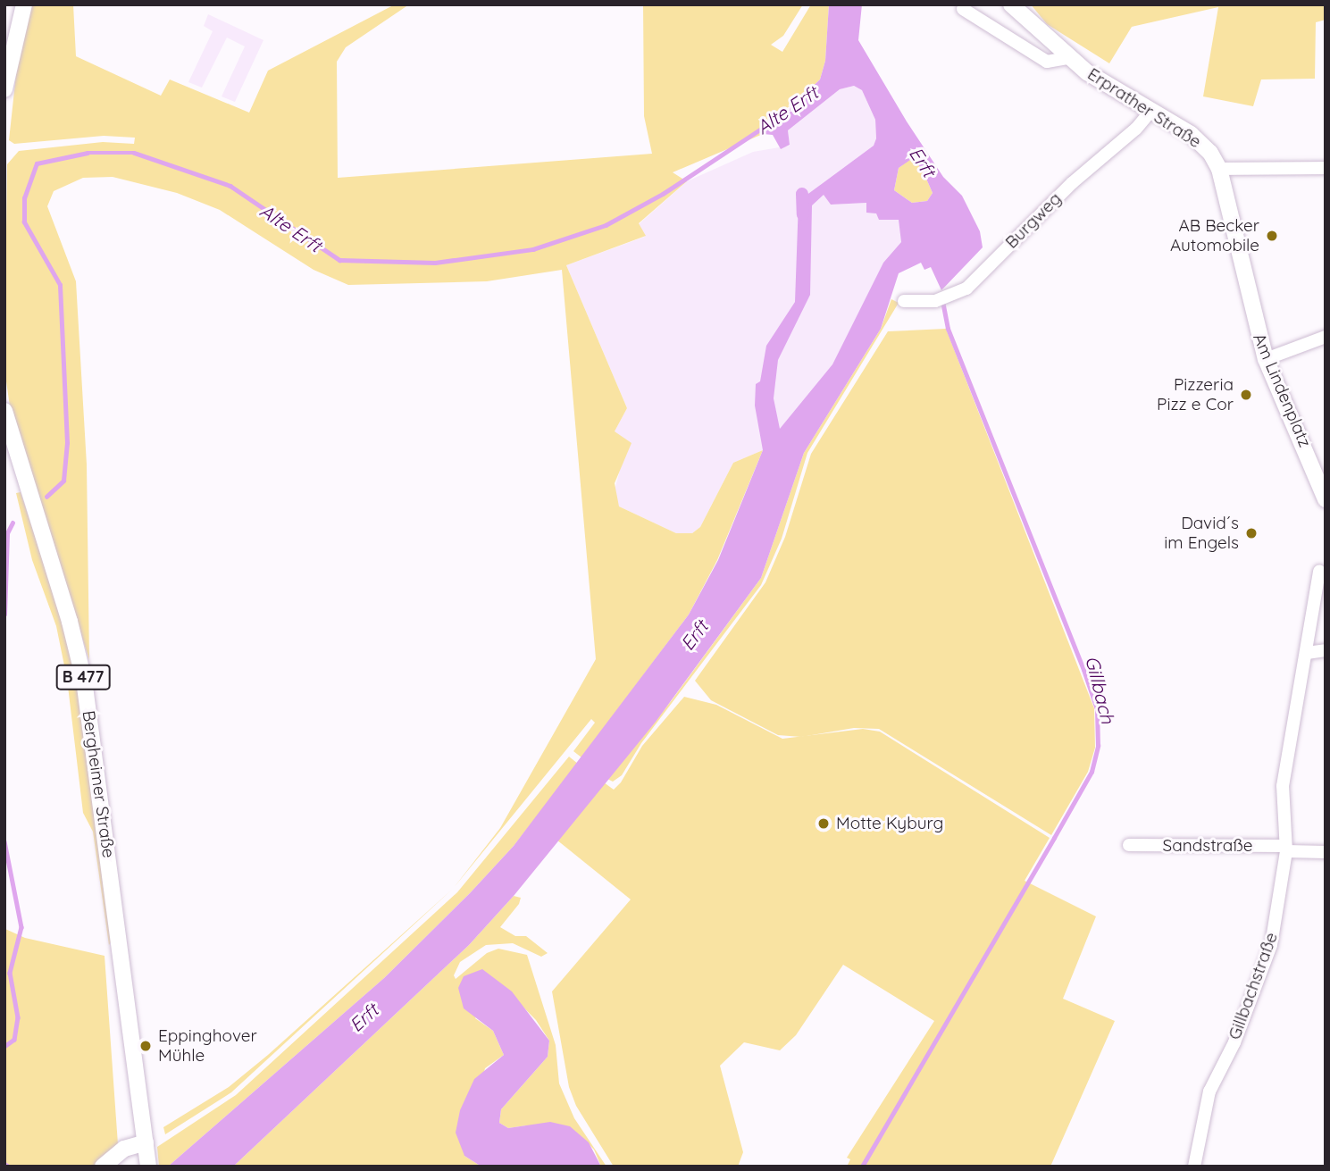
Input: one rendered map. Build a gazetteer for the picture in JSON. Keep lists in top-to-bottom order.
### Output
{
  "streets": {
    "main road": [
      "Erprather Straße",
      "Am Lindenplatz",
      "B 477",
      "Bergheimer Straße"
    ],
    "street": ["Burgweg", "Sandstraße", "Gillbachstraße"]
  },
  "crossings": [
    ["Erprather Straße", "Burgweg"],
    ["Erprather Straße", "Am Lindenplatz"],
    ["Sandstraße", "Gillbachstraße"]
  ],
  "water": ["Alte Erft", "Erft", "Gillbach"],
  "places": [
    "AB Becker Automobile",
    "Pizzeria Pizz e Cor",
    "David´s im Engels",
    "Motte Kyburg",
    "Eppinghover Mühle"
  ]
}
